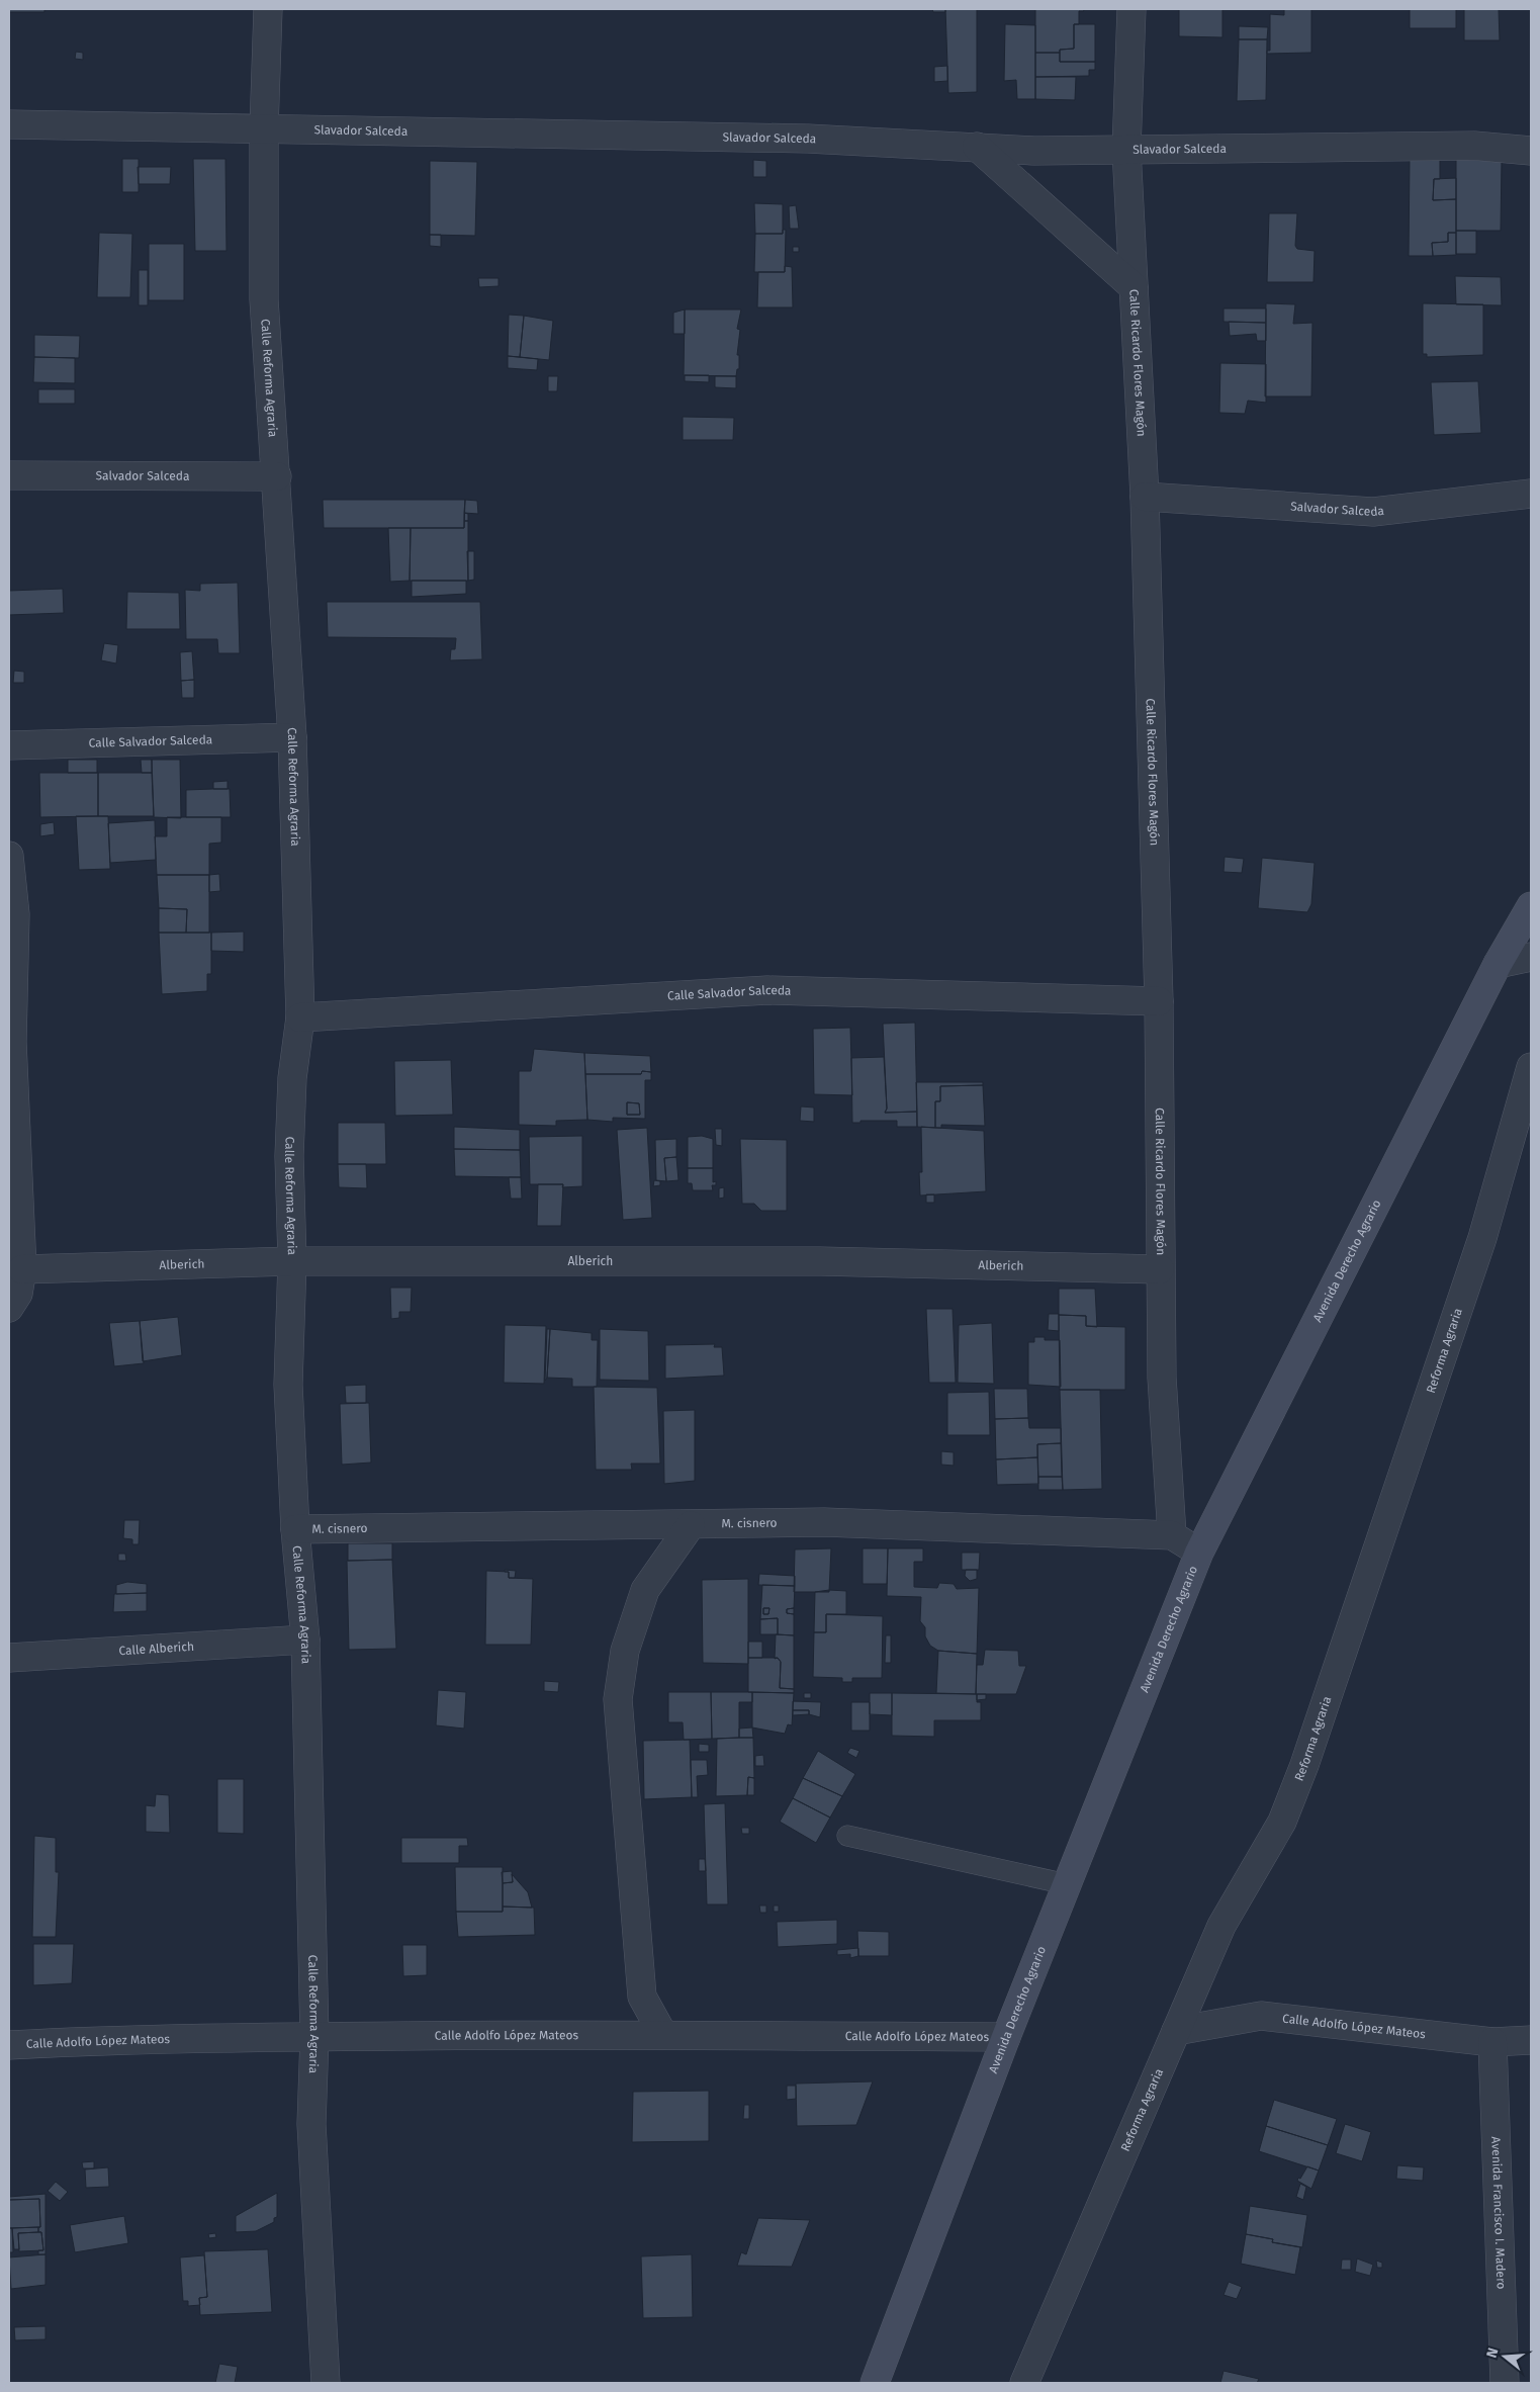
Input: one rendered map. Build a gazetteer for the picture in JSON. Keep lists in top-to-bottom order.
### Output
{
  "streets": {
    "street": [
      "Slavador Salceda",
      "Calle Ricardo Flores Magón",
      "Calle Reforma Agraria",
      "Salvador Salceda",
      "Calle Salvador Salceda",
      "Alberich",
      "Avenida Derecho Agrario",
      "Reforma Agraria",
      "M. cisnero",
      "Calle Alberich",
      "Calle Adolfo López Mateos",
      "Avenida Francisco I. Madero"
    ]
  },
  "crossings": [
    ["Slavador Salceda", "Calle Ricardo Flores Magón"],
    ["Slavador Salceda", "Calle Reforma Agraria"],
    ["Calle Ricardo Flores Magón", "Salvador Salceda"],
    ["Calle Ricardo Flores Magón", "Calle Salvador Salceda"],
    ["Calle Ricardo Flores Magón", "Alberich"],
    ["Calle Ricardo Flores Magón", "M. cisnero"],
    ["Calle Reforma Agraria", "Salvador Salceda"],
    ["Calle Reforma Agraria", "Calle Salvador Salceda"],
    ["Calle Reforma Agraria", "Alberich"],
    ["Calle Reforma Agraria", "M. cisnero"],
    ["Calle Reforma Agraria", "Calle Alberich"],
    ["Calle Reforma Agraria", "Calle Adolfo López Mateos"],
    ["Avenida Derecho Agrario", "Calle Adolfo López Mateos"],
    ["Reforma Agraria", "Calle Adolfo López Mateos"],
    ["Calle Adolfo López Mateos", "Avenida Francisco I. Madero"]
  ],
  "north": "left"
}
